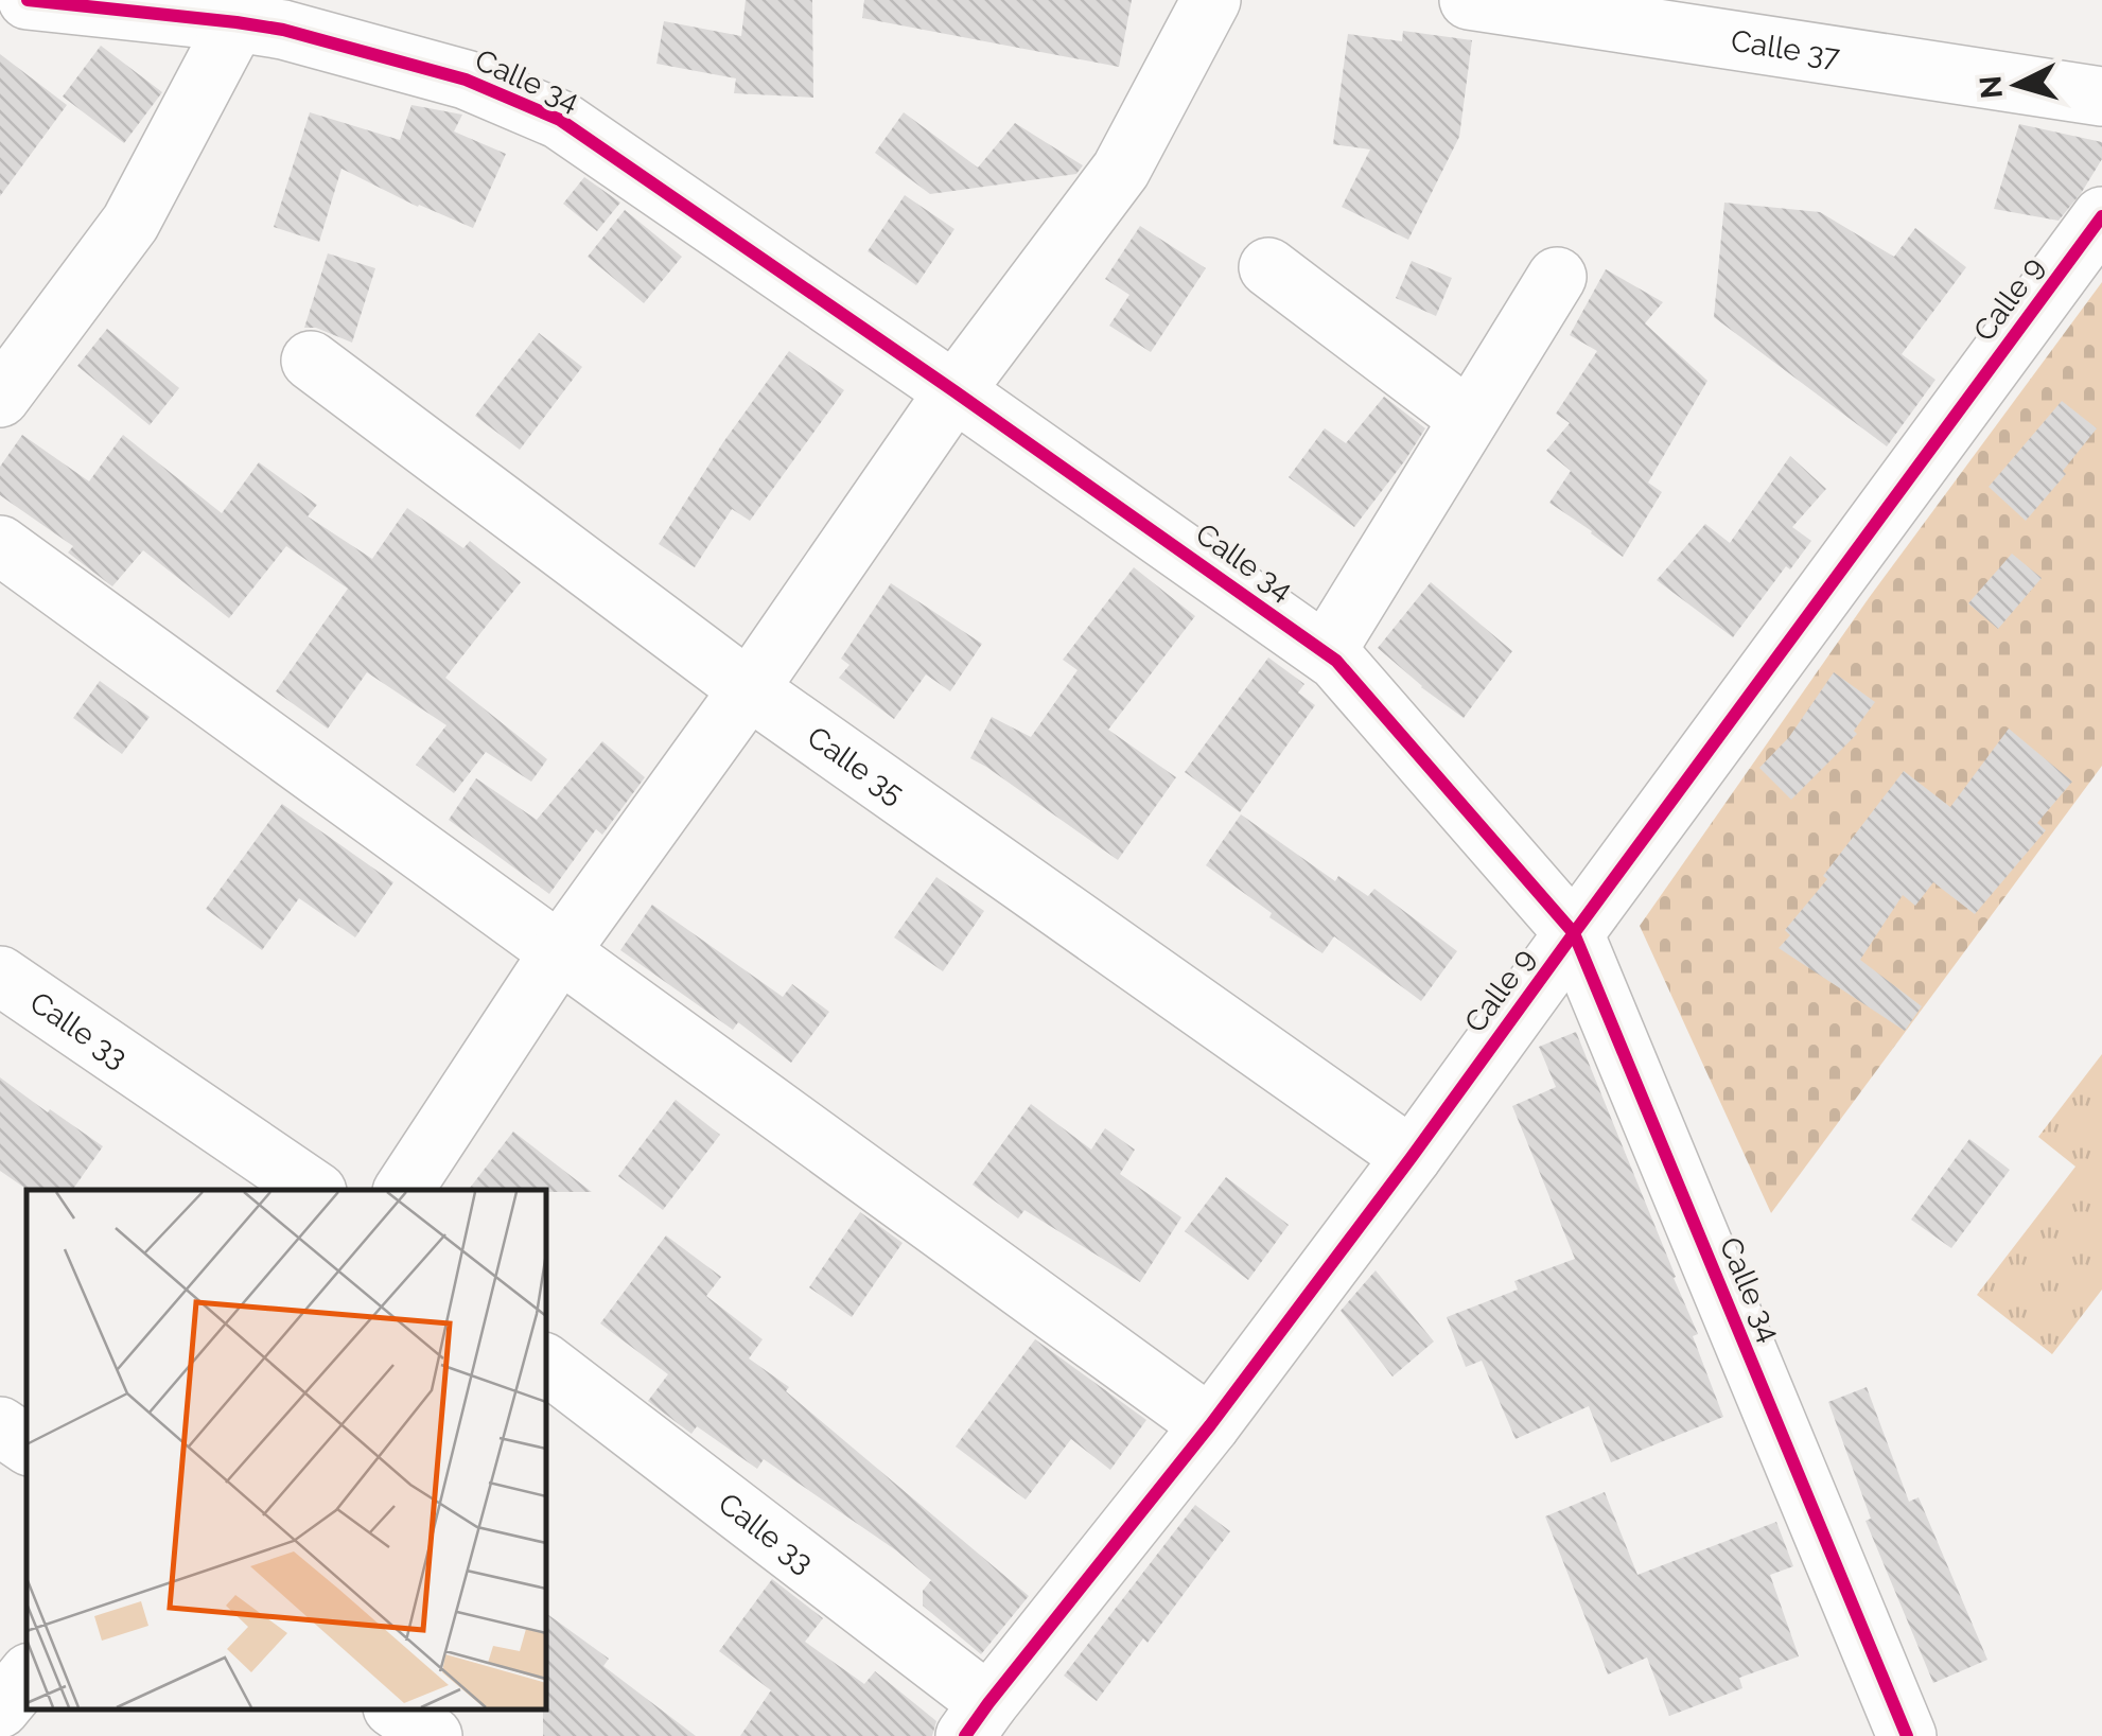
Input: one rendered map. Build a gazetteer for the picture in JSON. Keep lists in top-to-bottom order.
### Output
{
  "streets": {
    "street": [
      "Calle 37",
      "Calle 34",
      "Calle 9",
      "Calle 35",
      "Calle 33"
    ]
  },
  "crossings": [
    ["Calle 34", "Calle 9"],
    ["Calle 9", "Calle 35"],
    ["Calle 9", "Calle 33"]
  ],
  "north": "left"
}
